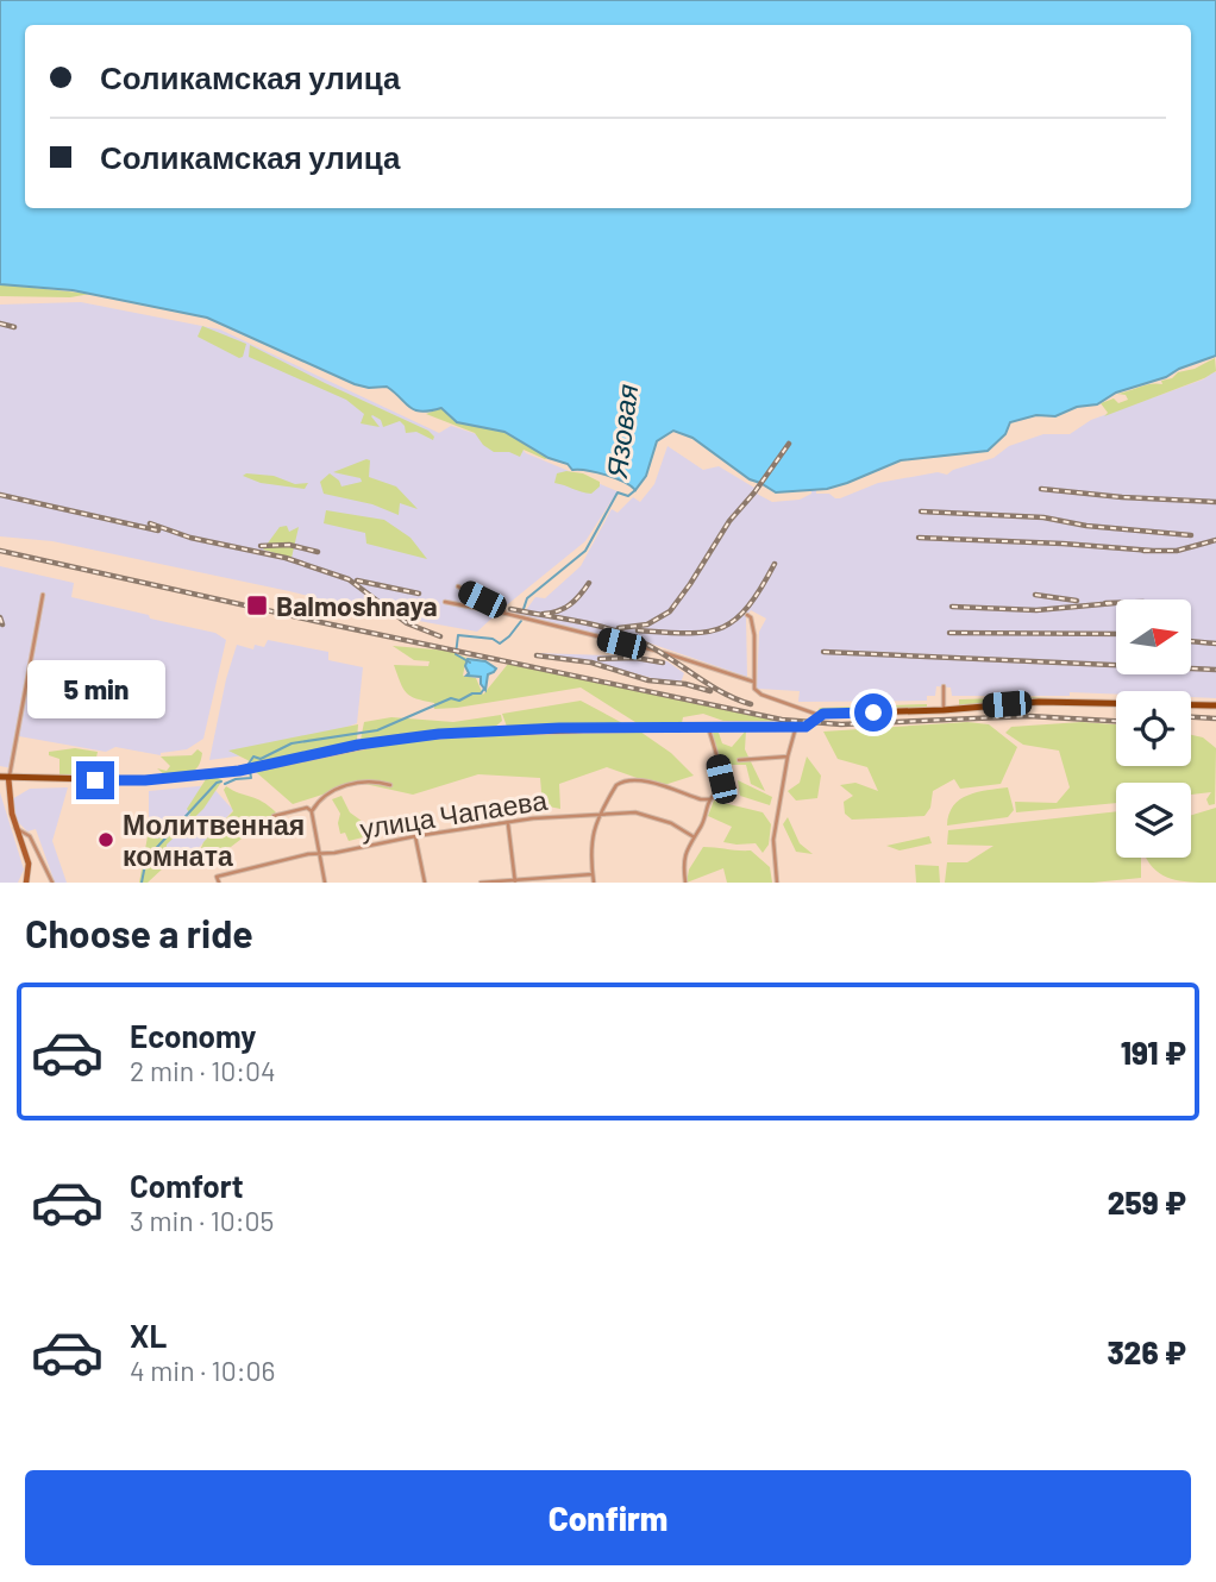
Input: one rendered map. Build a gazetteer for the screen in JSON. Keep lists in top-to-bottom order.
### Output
{
  "streets": {
    "street": ["улица Чапаева"]
  },
  "water": ["Язовая"],
  "places": {
    "transit": ["Balmoshnaya"],
    "other": ["Молитвенная комната"]
  },
  "north": "right",
  "page": {
    "banner": ["Соликамская улица", "Соликамская улица"],
    "bubble": "5 min",
    "heading": "Choose a ride",
    "list": [
      {
        "name": "Economy",
        "note": "2 min · 10:04",
        "value": "191 ₽"
      },
      {
        "name": "Comfort",
        "note": "3 min · 10:05",
        "value": "259 ₽"
      },
      {
        "name": "XL",
        "note": "4 min · 10:06",
        "value": "326 ₽"
      }
    ],
    "buttons": "Confirm"
  }
}
